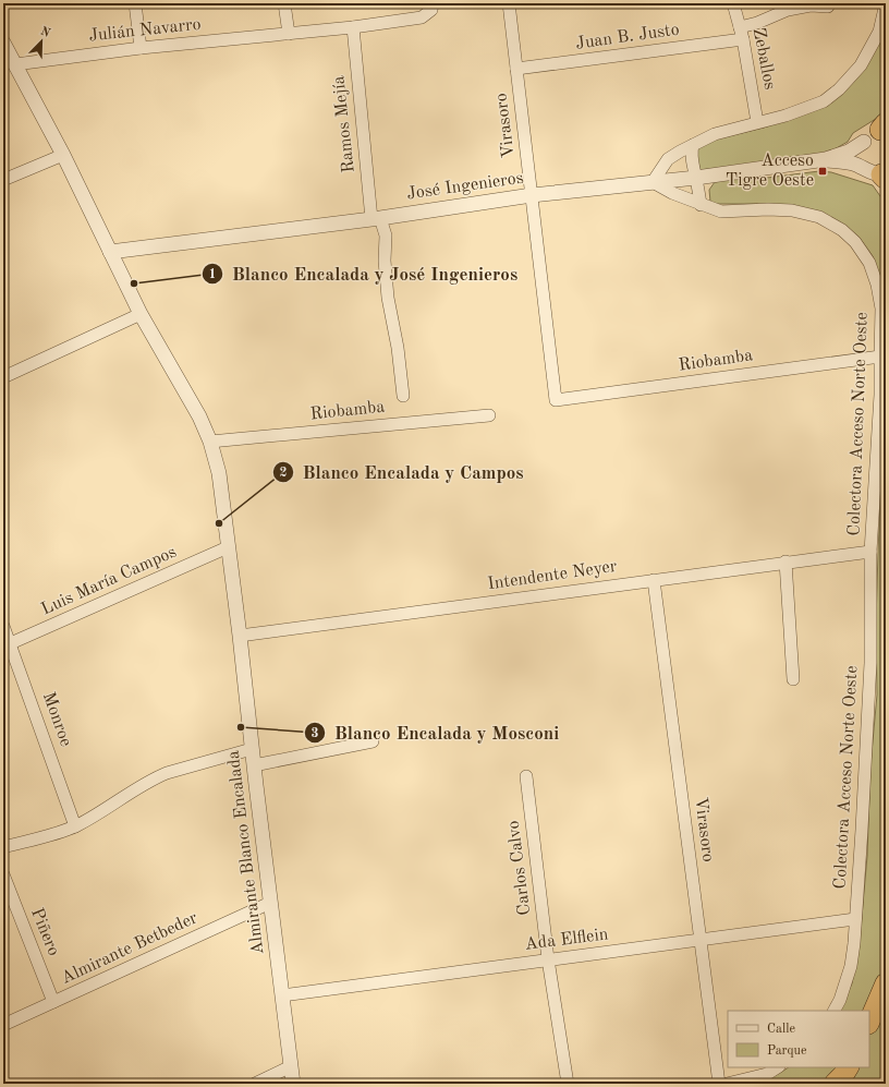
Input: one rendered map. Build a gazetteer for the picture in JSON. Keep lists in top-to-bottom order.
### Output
{
  "streets": {
    "street": [
      "Julián Navarro",
      "Juan B. Justo",
      "Zeballos",
      "Ramos Mejía",
      "Virasoro",
      "José Ingenieros",
      "Riobamba",
      "Colectora Acceso Norte Oeste",
      "Intendente Neyer",
      "Luis María Campos",
      "Monroe",
      "Almirante Blanco Encalada",
      "Carlos Calvo",
      "Piñero",
      "Ada Elflein",
      "Almirante Betbeder"
    ]
  },
  "crossings": [
    ["Julián Navarro", "Ramos Mejía"],
    ["Julián Navarro", "Almirante Blanco Encalada"],
    ["Juan B. Justo", "Zeballos"],
    ["Juan B. Justo", "Virasoro"],
    ["Ramos Mejía", "José Ingenieros"],
    ["Virasoro", "José Ingenieros"],
    ["Virasoro", "Riobamba"],
    ["Virasoro", "Intendente Neyer"],
    ["Virasoro", "Ada Elflein"],
    ["José Ingenieros", "Colectora Acceso Norte Oeste"],
    ["José Ingenieros", "Almirante Blanco Encalada"],
    ["Riobamba", "Colectora Acceso Norte Oeste"],
    ["Riobamba", "Almirante Blanco Encalada"],
    ["Colectora Acceso Norte Oeste", "Intendente Neyer"],
    ["Colectora Acceso Norte Oeste", "Ada Elflein"],
    ["Intendente Neyer", "Almirante Blanco Encalada"],
    ["Luis María Campos", "Monroe"],
    ["Luis María Campos", "Almirante Blanco Encalada"],
    ["Almirante Blanco Encalada", "Ada Elflein"],
    ["Almirante Blanco Encalada", "Almirante Betbeder"],
    ["Carlos Calvo", "Ada Elflein"],
    ["Piñero", "Almirante Betbeder"]
  ],
  "places": {
    "transit": ["Acceso Tigre Oeste"],
    "other": ["Blanco Encalada y José Ingenieros", "Blanco Encalada y Campos", "Blanco Encalada y Mosconi"]
  },
  "legend": ["Calle", "Parque"],
  "north": "top right"
}
